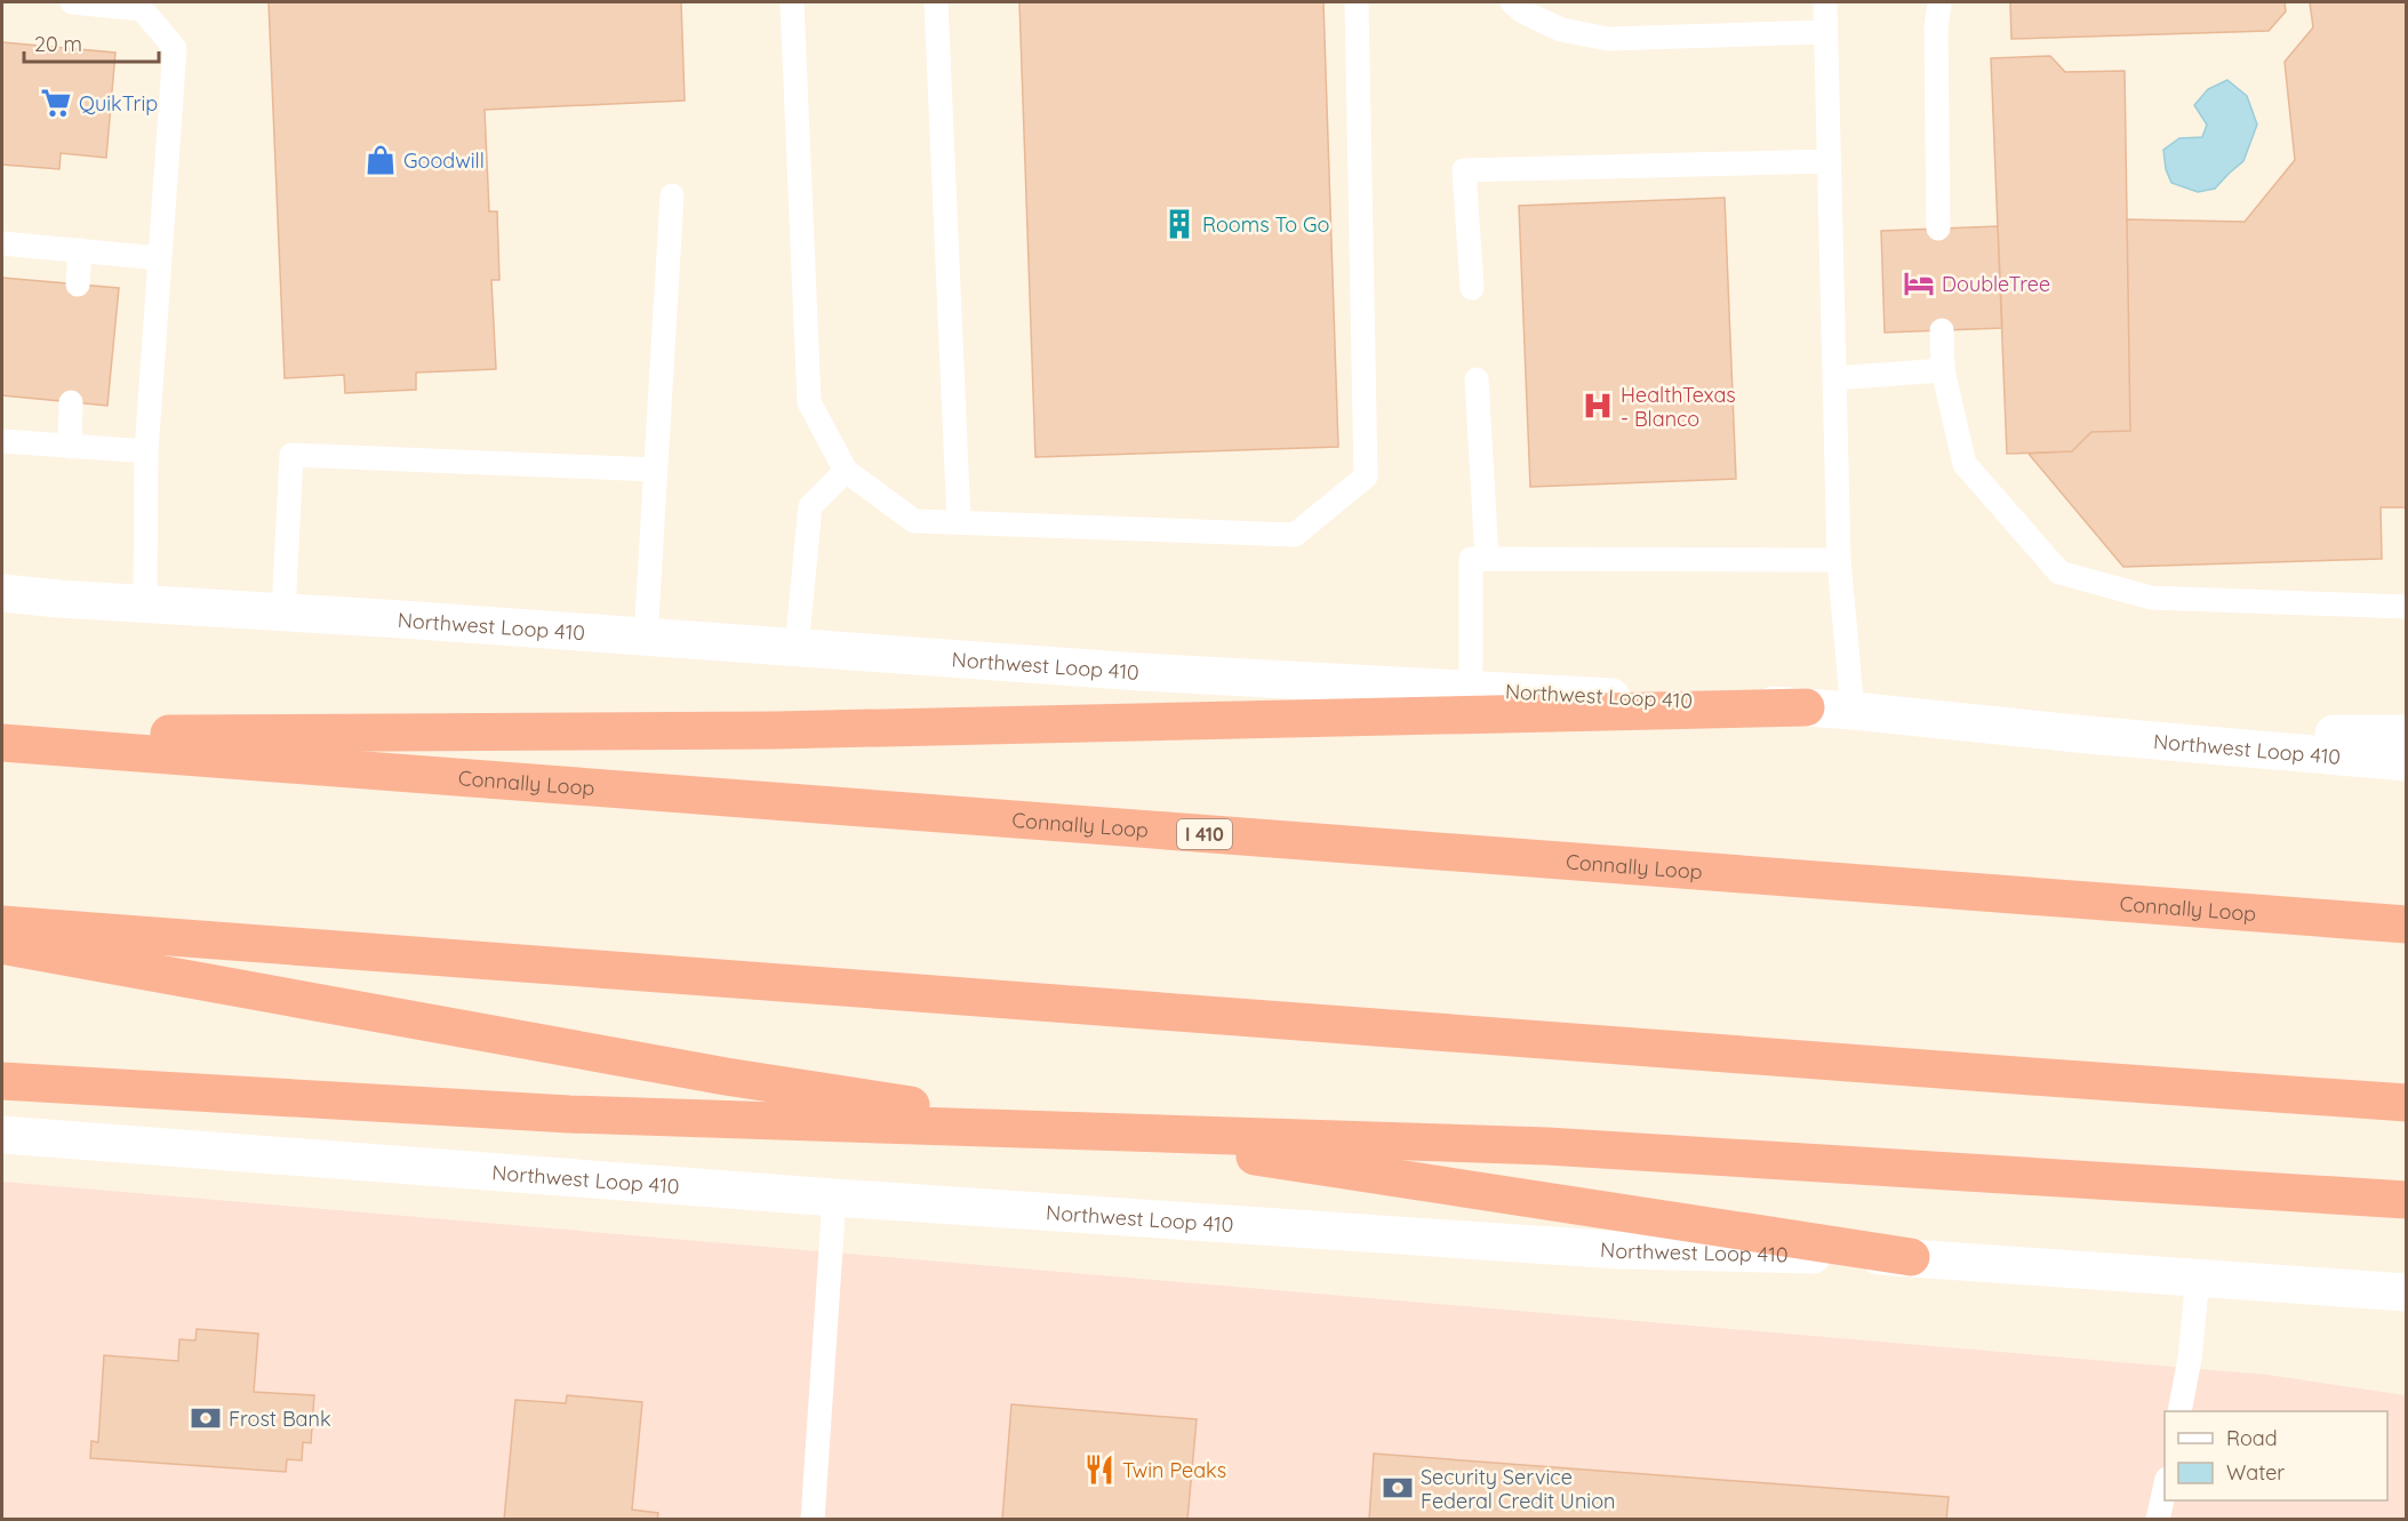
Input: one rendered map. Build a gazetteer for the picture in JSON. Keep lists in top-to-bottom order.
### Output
{
  "streets": {
    "highway": ["Connally Loop", "I 410"],
    "main road": ["Northwest Loop 410"]
  },
  "places": {
    "supermarket": ["QuikTrip"],
    "shop": ["Goodwill"],
    "building": ["Rooms To Go"],
    "hotel": ["DoubleTree"],
    "hospital": ["HealthTexas - Blanco"],
    "bank": ["Frost Bank", "Security Service Federal Credit Union"],
    "restaurant": ["Twin Peaks"]
  },
  "legend": ["Road", "Water"],
  "scale_bar": "20 m"
}
